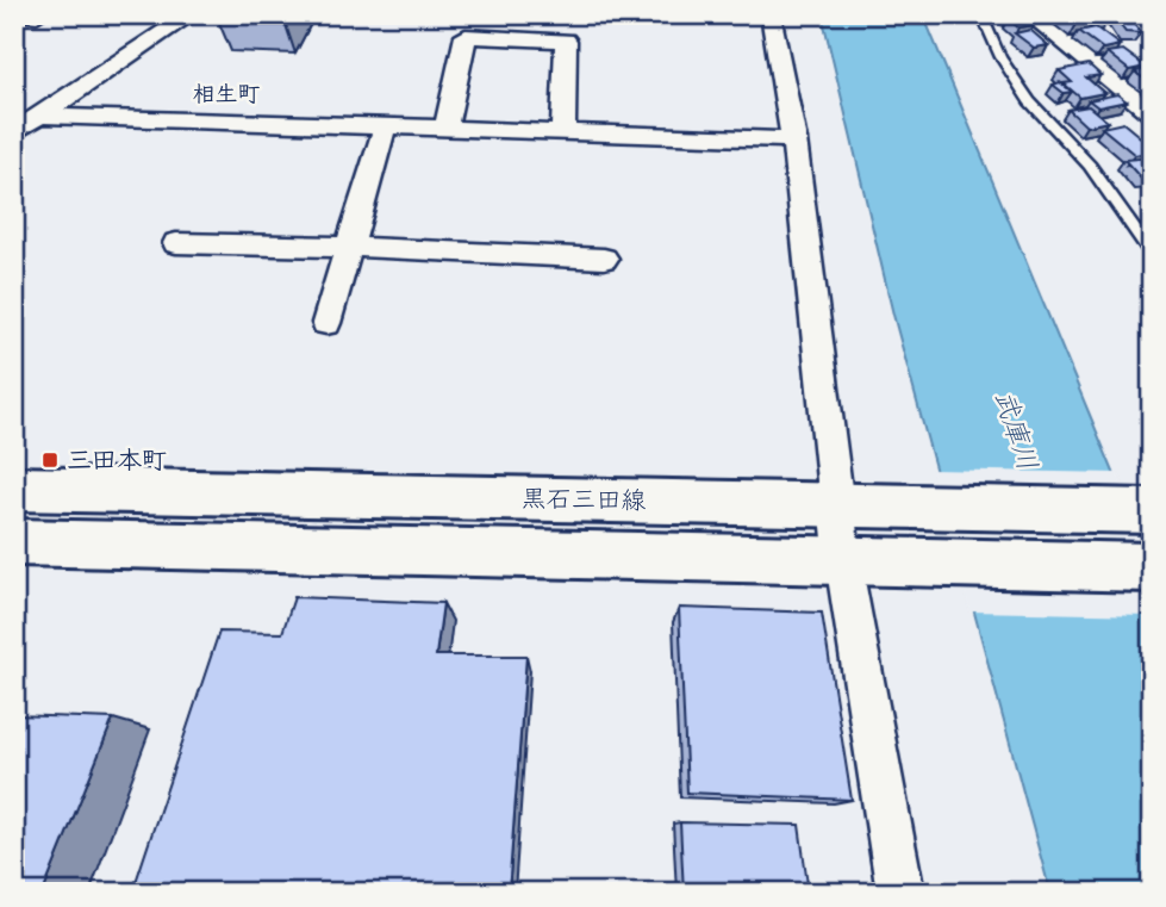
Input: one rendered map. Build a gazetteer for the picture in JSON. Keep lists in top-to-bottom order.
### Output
{
  "streets": {
    "main road": ["黒石三田線"]
  },
  "districts": ["相生町"],
  "water": ["武庫川"],
  "places": {
    "transit": ["三田本町"]
  }
}
